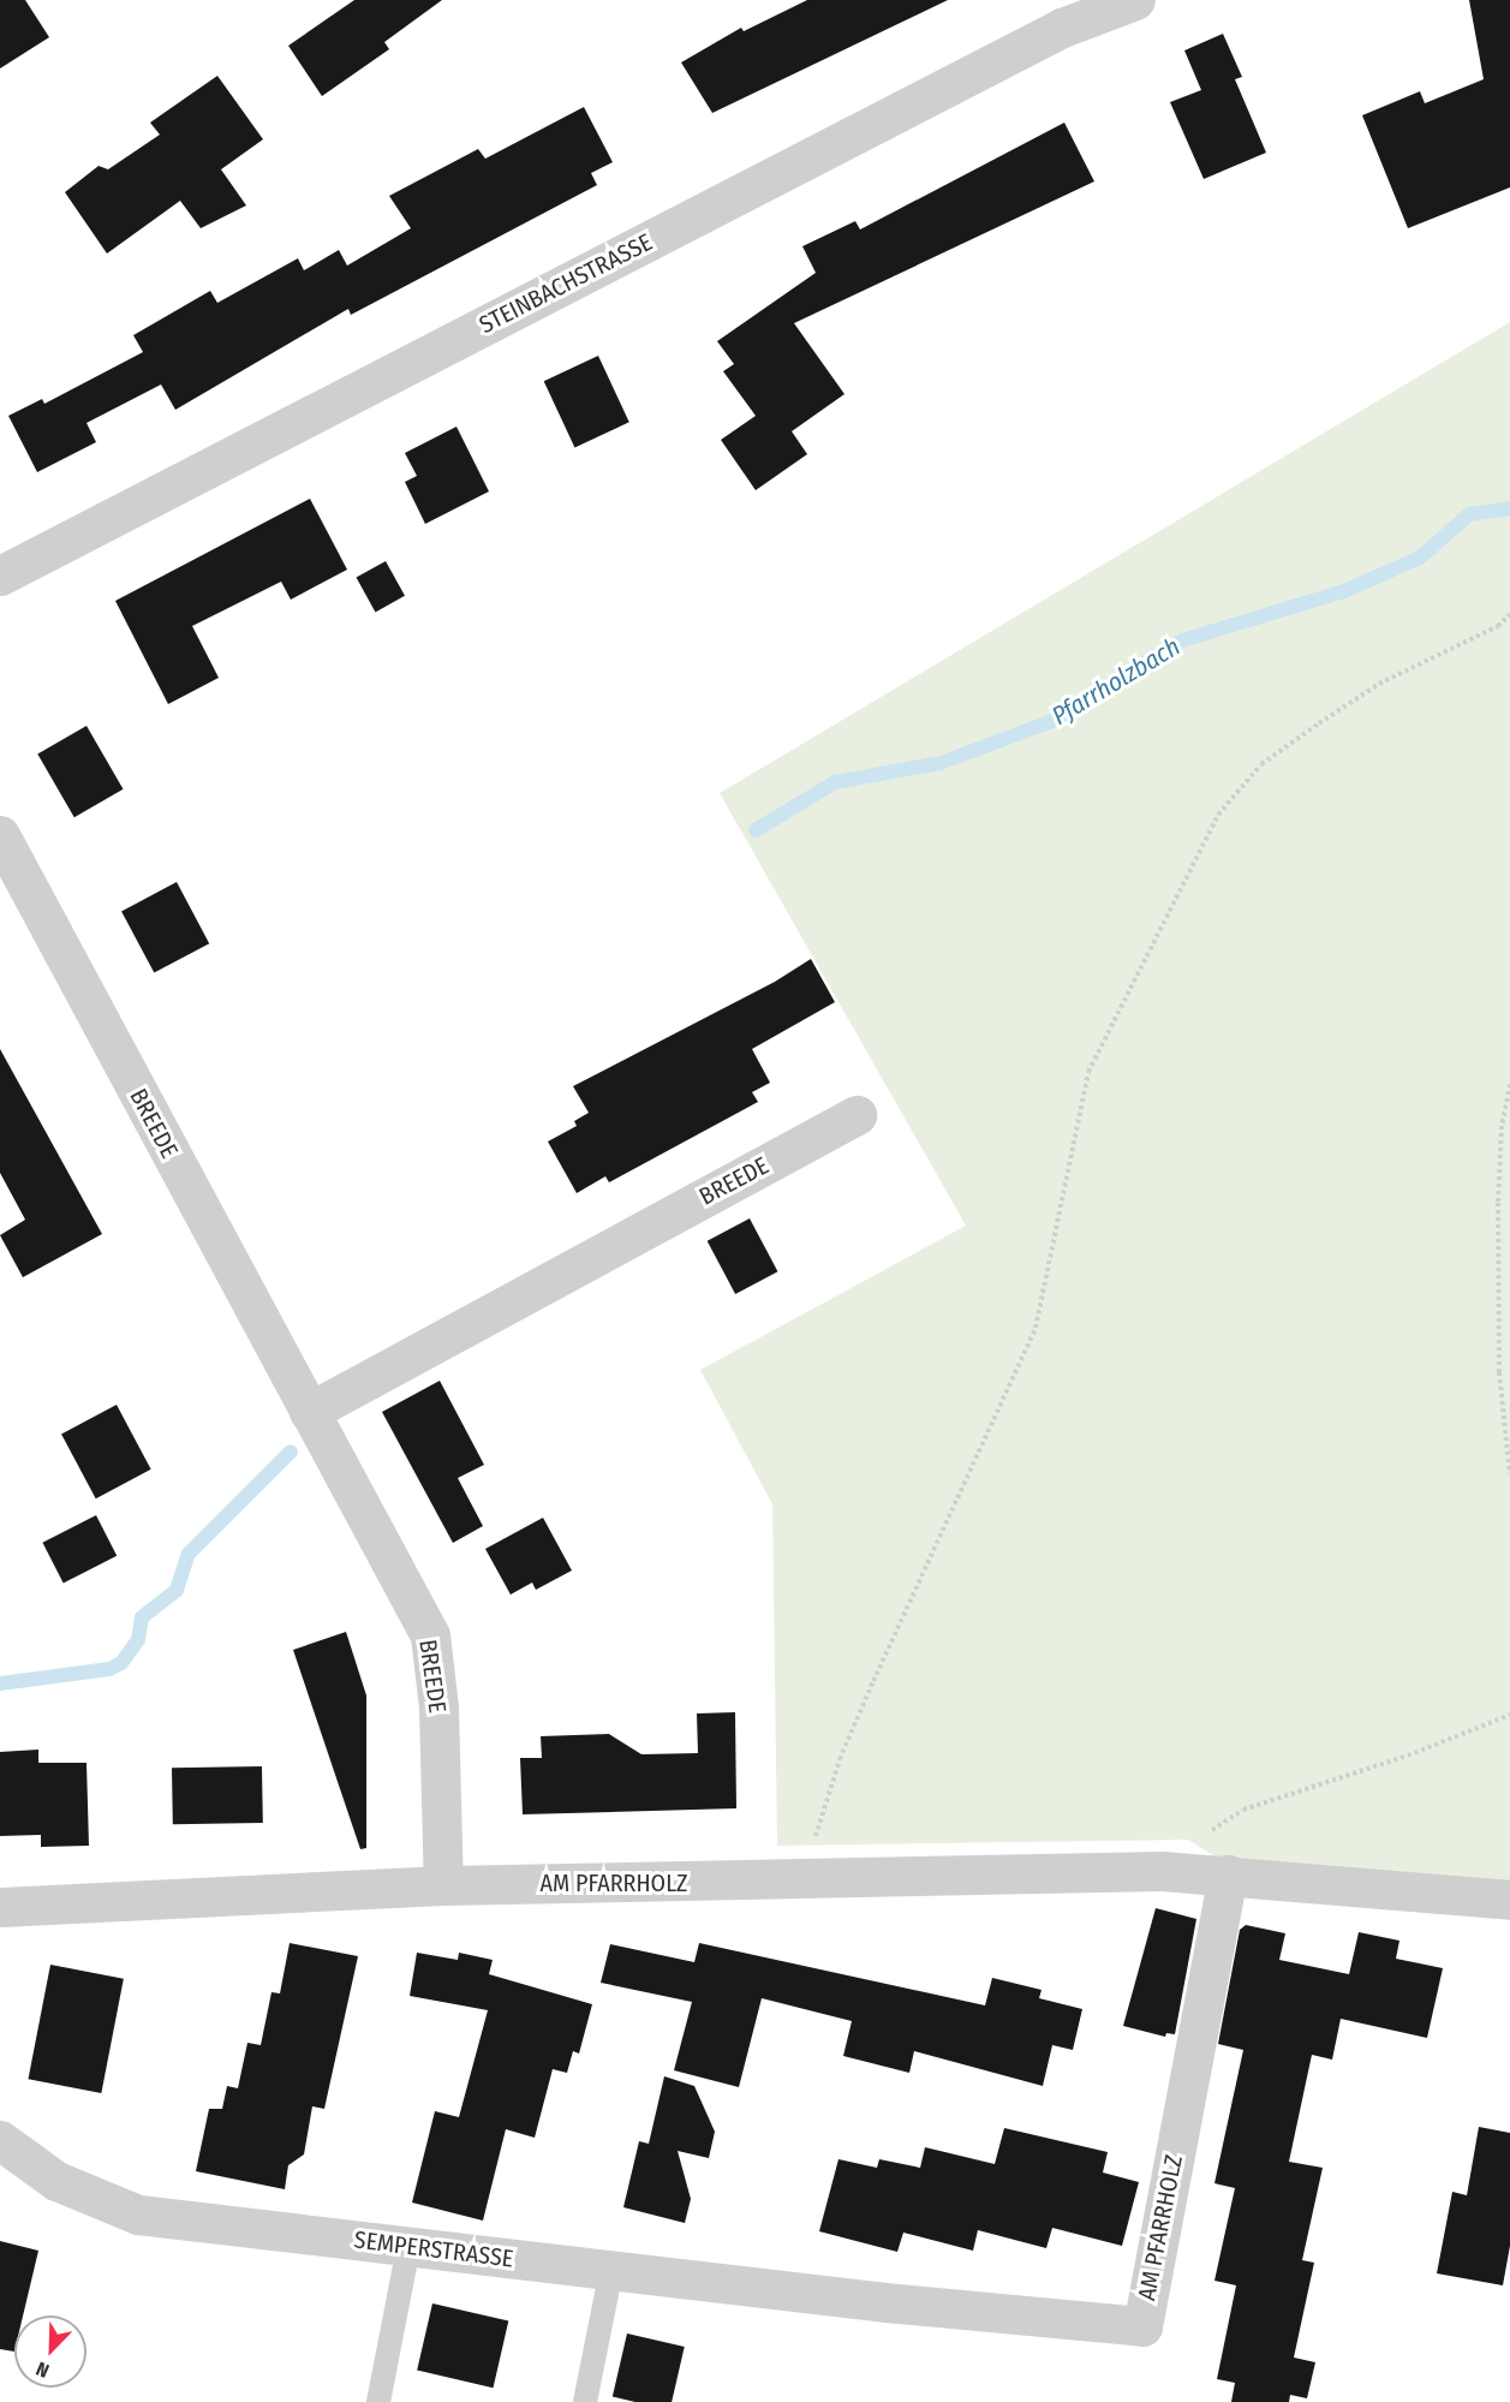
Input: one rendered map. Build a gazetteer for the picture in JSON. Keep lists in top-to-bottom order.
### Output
{
  "streets": {
    "street": [
      "STEINBACHSTRASSE",
      "BREEDE",
      "AM PFARRHOLZ",
      "SEMPERSTRASSE"
    ]
  },
  "crossings": [
    ["BREEDE", "AM PFARRHOLZ"],
    ["AM PFARRHOLZ", "SEMPERSTRASSE"]
  ],
  "water": ["Pfarrholzbach"],
  "north": "bottom left"
}
